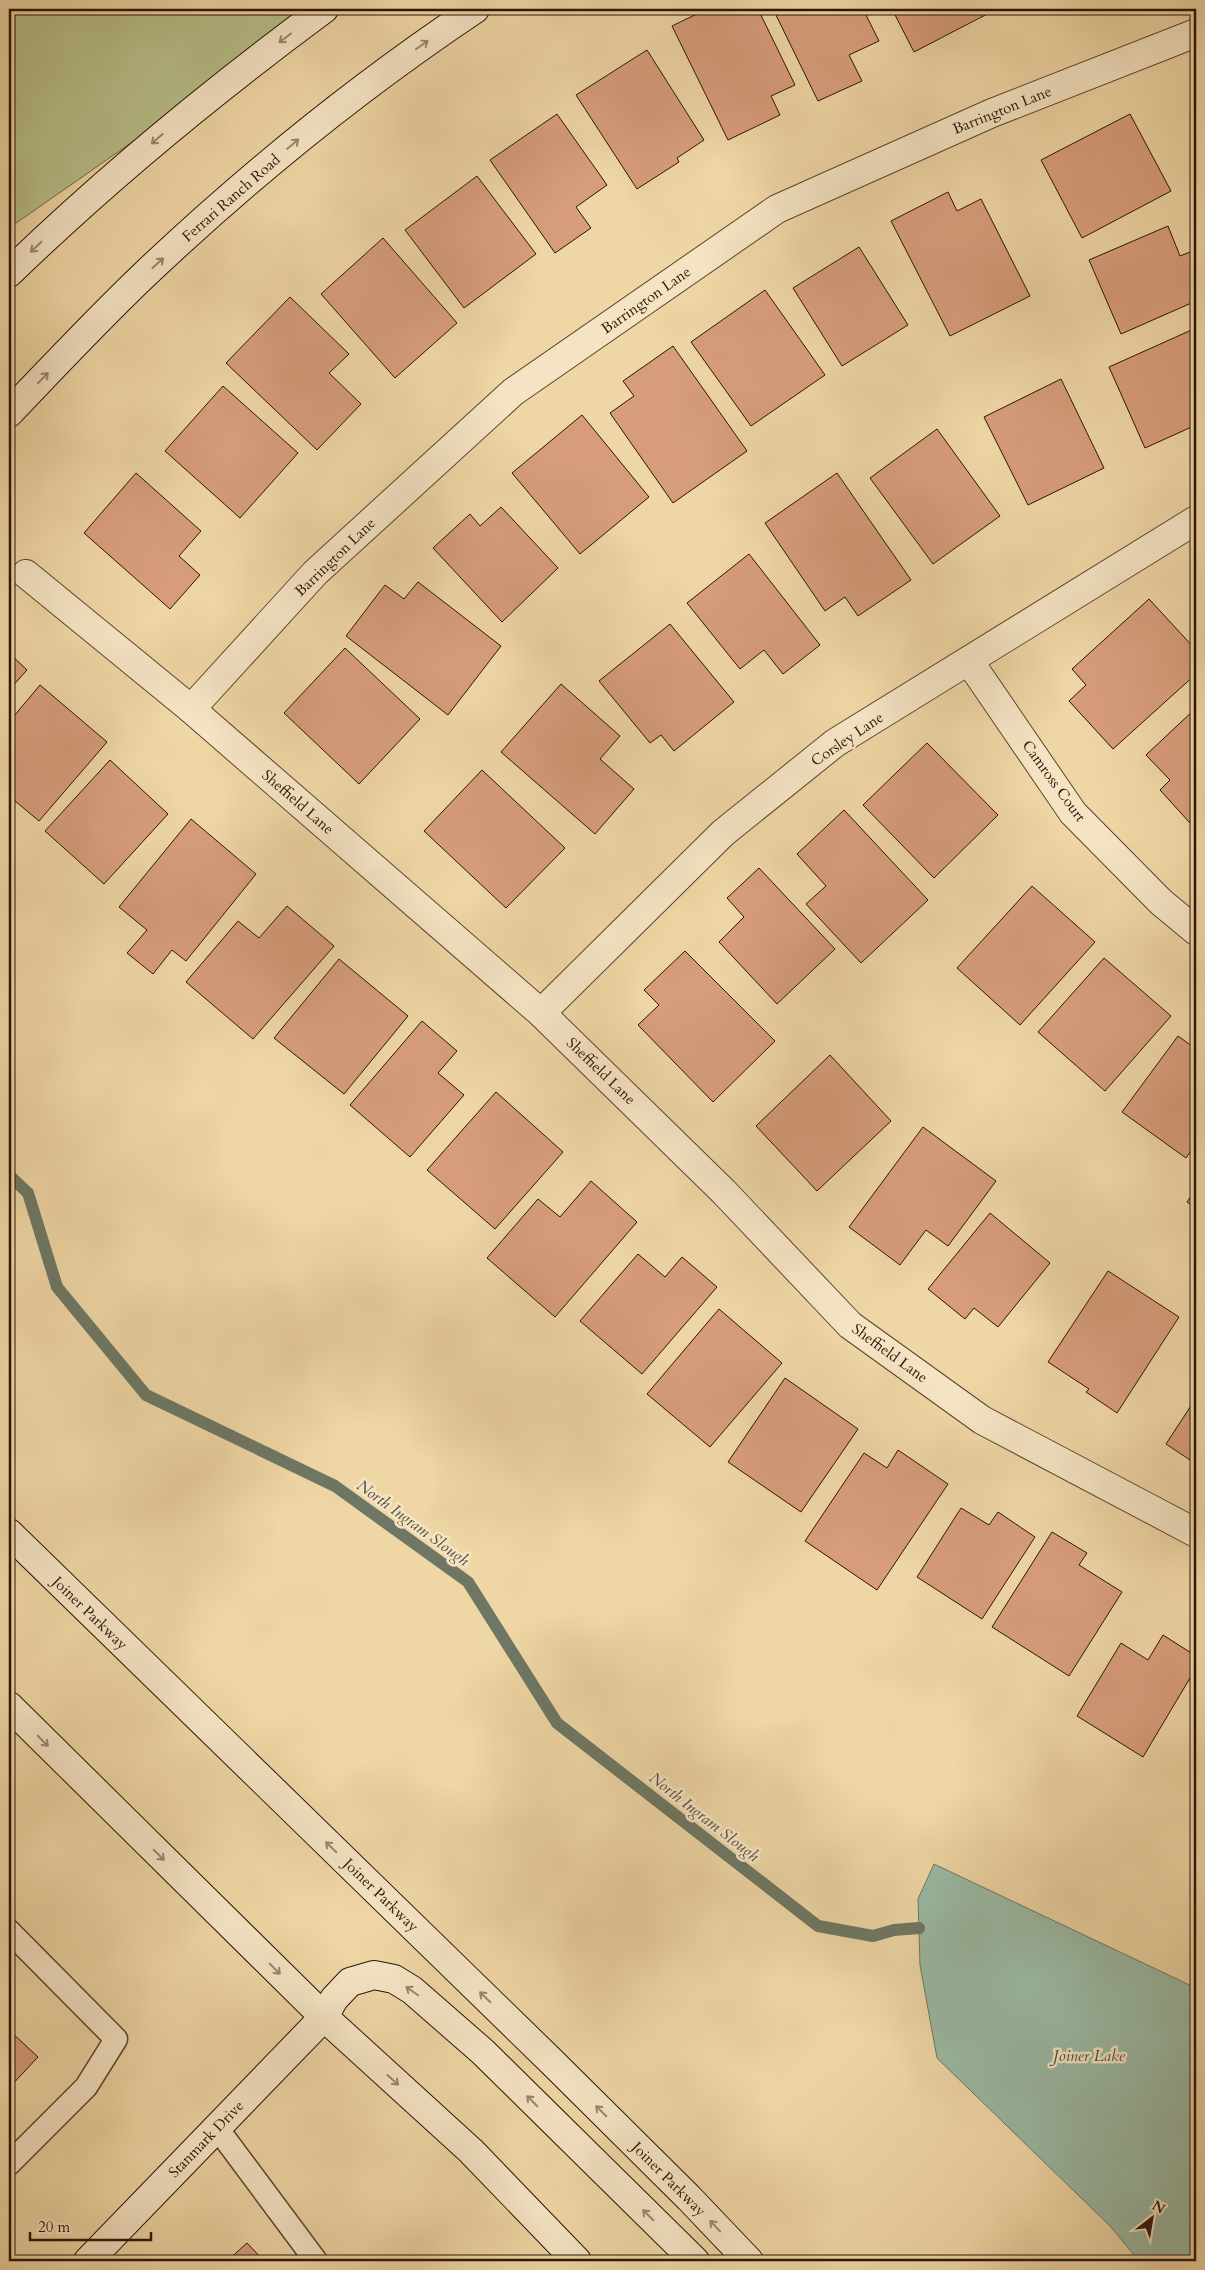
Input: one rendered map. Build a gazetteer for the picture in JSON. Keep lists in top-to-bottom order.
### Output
{
  "streets": {
    "street": [
      "Barrington Lane",
      "Ferrari Ranch Road",
      "Corsley Lane",
      "Camross Court",
      "Sheffield Lane",
      "Joiner Parkway",
      "Stanmark Drive"
    ]
  },
  "crossings": [
    ["Barrington Lane", "Sheffield Lane"],
    ["Corsley Lane", "Camross Court"],
    ["Corsley Lane", "Sheffield Lane"]
  ],
  "water": ["North Ingram Slough", "Joiner Lake"],
  "scale_bar": "20 m",
  "north": "top right"
}
